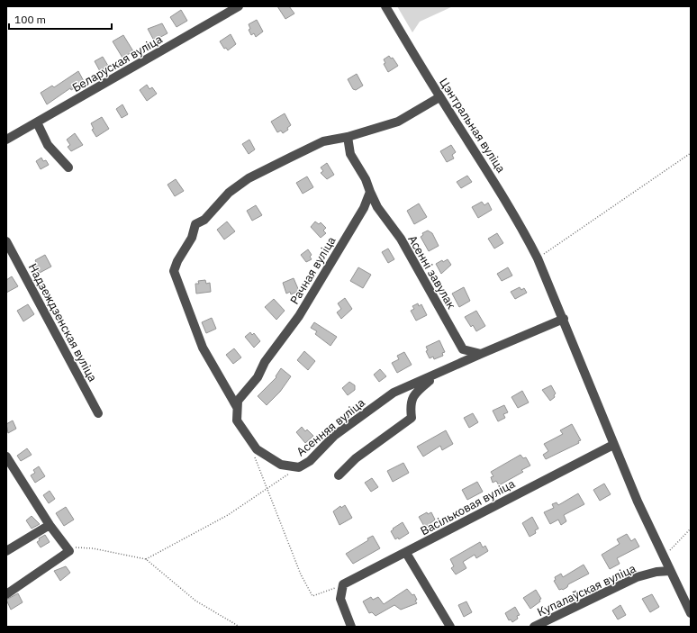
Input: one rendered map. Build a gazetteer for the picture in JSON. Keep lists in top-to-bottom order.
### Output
{
  "streets": {
    "street": [
      "Беларуская вуліца",
      "Цэнтральная вуліца",
      "Рачная вуліца",
      "Асенні завулак",
      "Надзеждзенская вуліца",
      "Асенняя вуліца",
      "Васільковая вуліца",
      "Купалаўская вуліца"
    ]
  },
  "crossings": [
    ["Цэнтральная вуліца", "Асенняя вуліца"],
    ["Цэнтральная вуліца", "Васільковая вуліца"],
    ["Цэнтральная вуліца", "Купалаўская вуліца"],
    ["Рачная вуліца", "Асенні завулак"],
    ["Асенні завулак", "Асенняя вуліца"]
  ],
  "scale_bar": "100 m"
}
